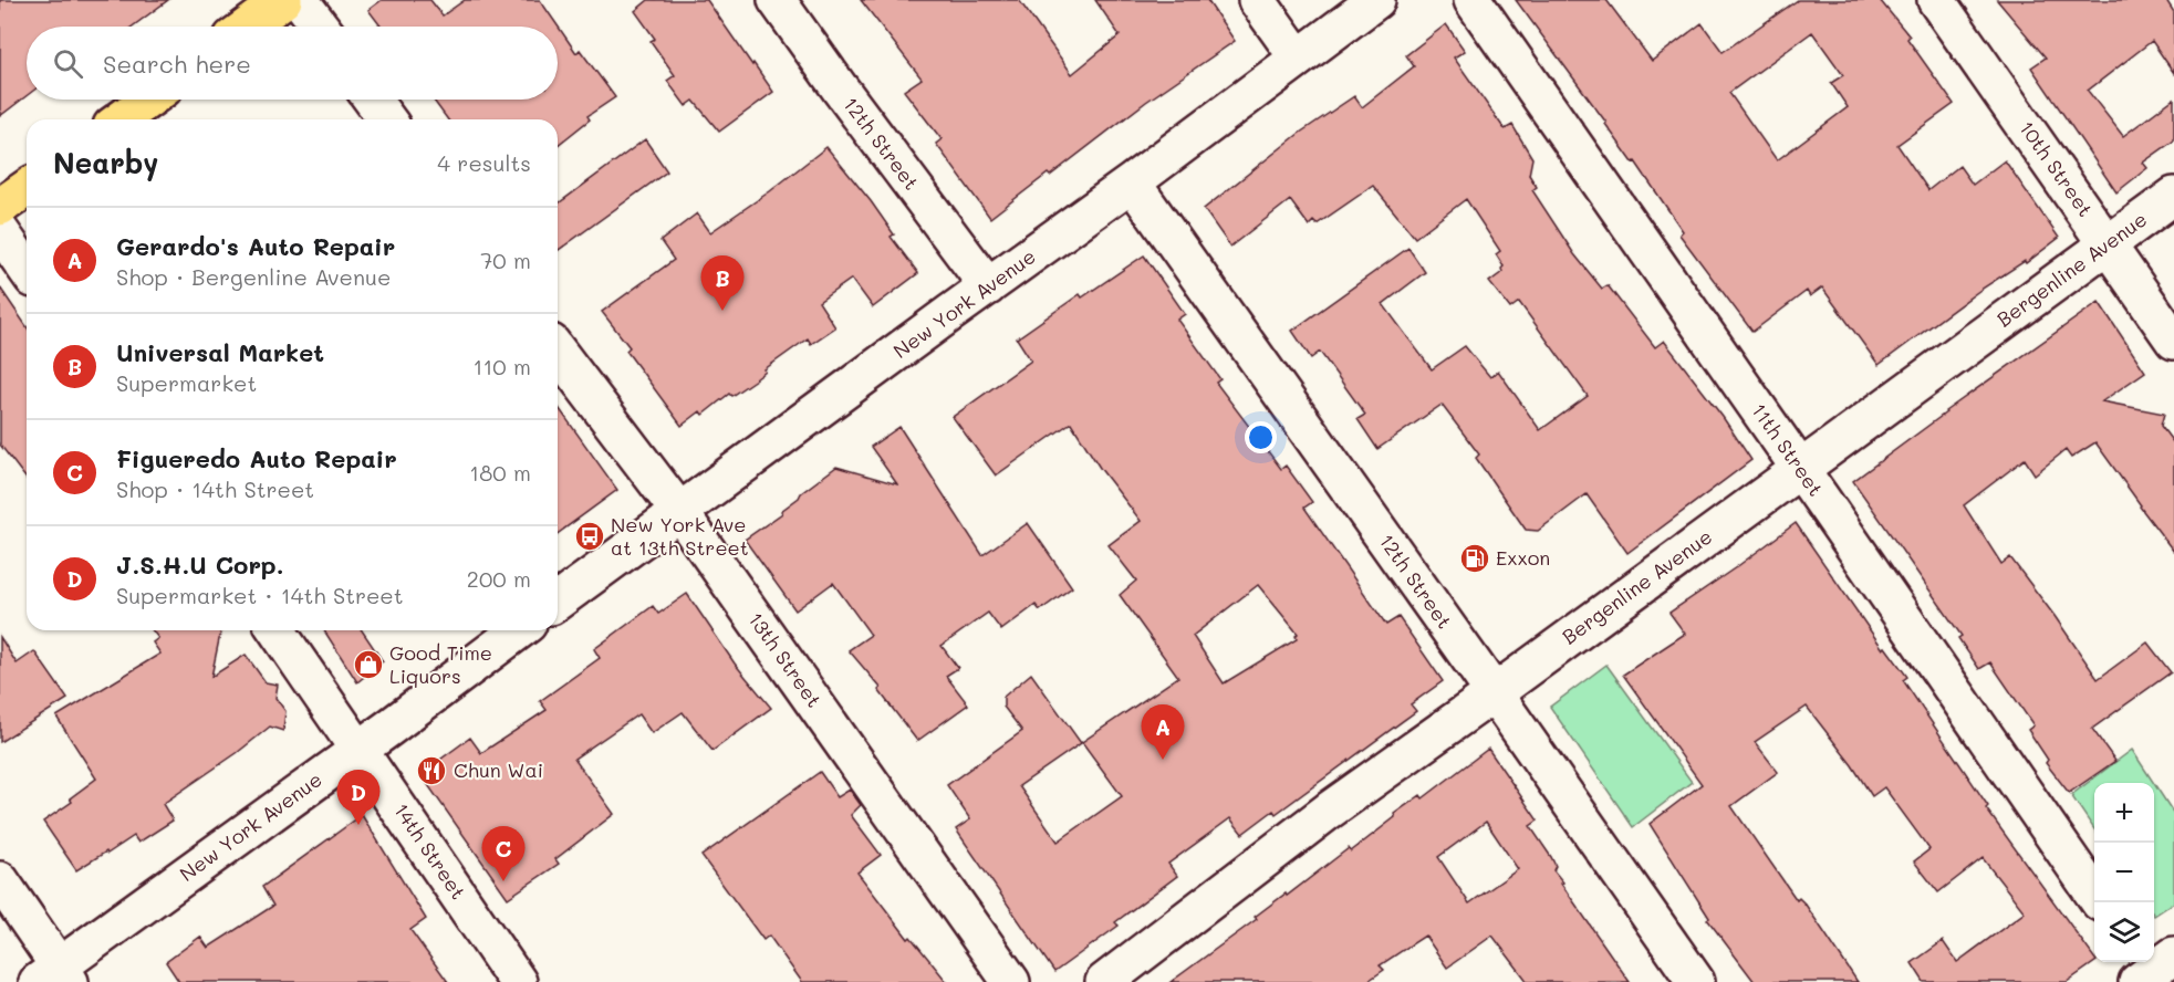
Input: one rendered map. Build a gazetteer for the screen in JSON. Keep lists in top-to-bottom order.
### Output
{
  "streets": {
    "street": [
      "12th Street",
      "10th Street",
      "Bergenline Avenue",
      "New York Avenue",
      "11th Street",
      "13th Street",
      "14th Street"
    ]
  },
  "crossings": [
    ["12th Street", "Bergenline Avenue"],
    ["12th Street", "New York Avenue"],
    ["10th Street", "Bergenline Avenue"],
    ["Bergenline Avenue", "11th Street"],
    ["New York Avenue", "13th Street"],
    ["New York Avenue", "14th Street"]
  ],
  "places": {
    "bus stop": ["New York Ave at 13th Street"],
    "fuel station": ["Exxon"],
    "shop": ["Good Time Liquors"],
    "restaurant": ["Chun Wai"]
  },
  "page": {
    "search": "Search here",
    "heading": ["Nearby", "4 results"],
    "list": [
      {
        "mark": "A",
        "name": "Gerardo's Auto Repair",
        "note": "Shop · Bergenline Avenue",
        "value": "70 m"
      },
      {
        "mark": "B",
        "name": "Universal Market",
        "note": "Supermarket",
        "value": "110 m"
      },
      {
        "mark": "C",
        "name": "Figueredo Auto Repair",
        "note": "Shop · 14th Street",
        "value": "180 m"
      },
      {
        "mark": "D",
        "name": "J.S.H.U Corp.",
        "note": "Supermarket · 14th Street",
        "value": "200 m"
      }
    ],
    "pins": [
      "B",
      "A",
      "D",
      "C"
    ],
    "map_buttons": ["+", "−"]
  }
}
